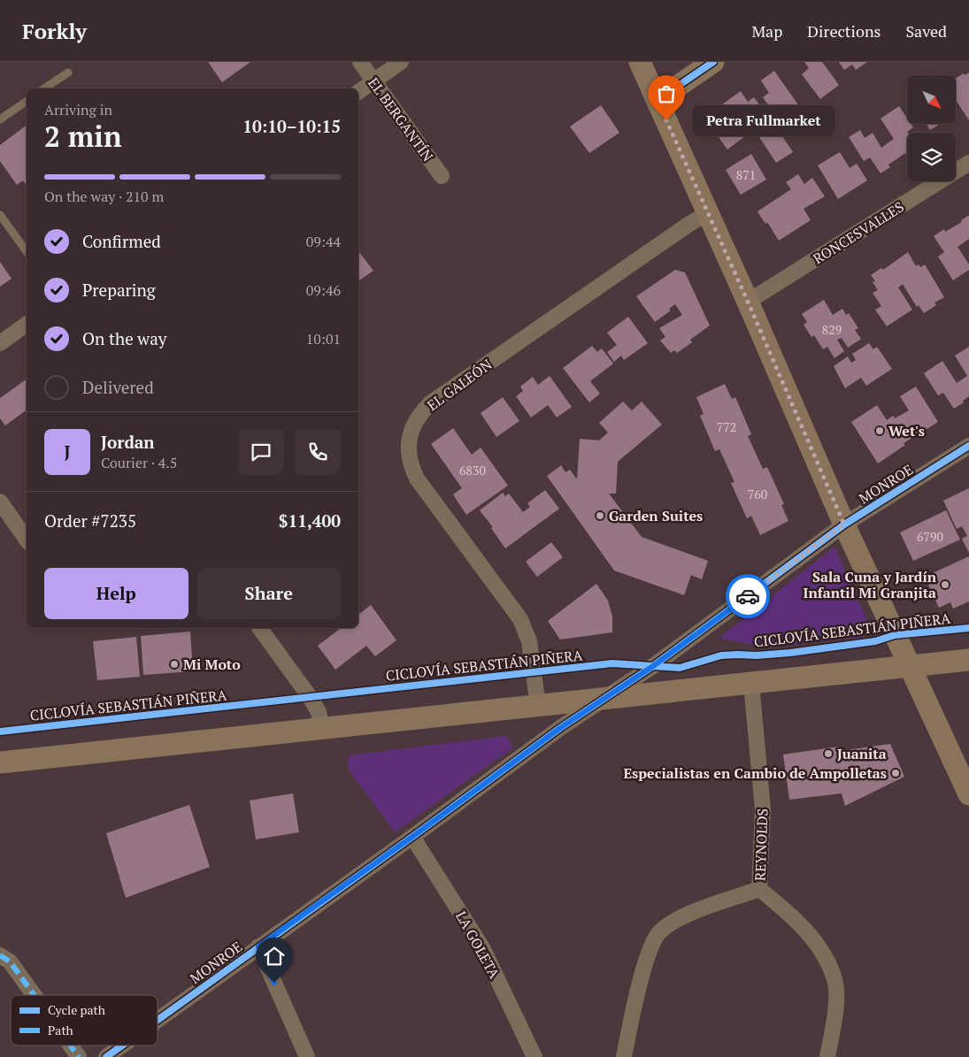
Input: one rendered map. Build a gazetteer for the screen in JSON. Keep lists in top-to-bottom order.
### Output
{
  "streets": {
    "street": [
      "EL BERGANTÍN",
      "RONCESVALLES",
      "EL GALEÓN",
      "MONROE",
      "REYNOLDS",
      "LA GOLETA"
    ],
    "cycle path": ["CICLOVÍA SEBASTIÁN PIÑERA"]
  },
  "crossings": [
    ["MONROE", "LA GOLETA"]
  ],
  "places": [
    "Petra Fullmarket",
    "Wet's",
    "Garden Suites",
    "Sala Cuna y Jardín Infantil Mi Granjita",
    "Mi Moto",
    "Juanita",
    "Especialistas en Cambio de Ampolletas"
  ],
  "house_numbers": [
    "871",
    "829",
    "772",
    "6830",
    "760",
    "6790"
  ],
  "legend": ["Cycle path", "Path"],
  "north": "bottom right",
  "page": {
    "header": "Forkly",
    "nav": ["Map", "Directions", "Saved"],
    "heading": ["2 min", "Arriving in", "10:10–10:15"],
    "panel": [
      "Jordan",
      "Courier · 4.5",
      "Order #7235",
      "$11,400"
    ],
    "bubble": "Petra Fullmarket",
    "bar": "On the way · 210 m",
    "list": [
      ["Confirmed", "09:44"],
      ["Preparing", "09:46"],
      ["On the way", "10:01"],
      "Delivered"
    ],
    "round": "J",
    "buttons": ["Help", "Share"]
  }
}
